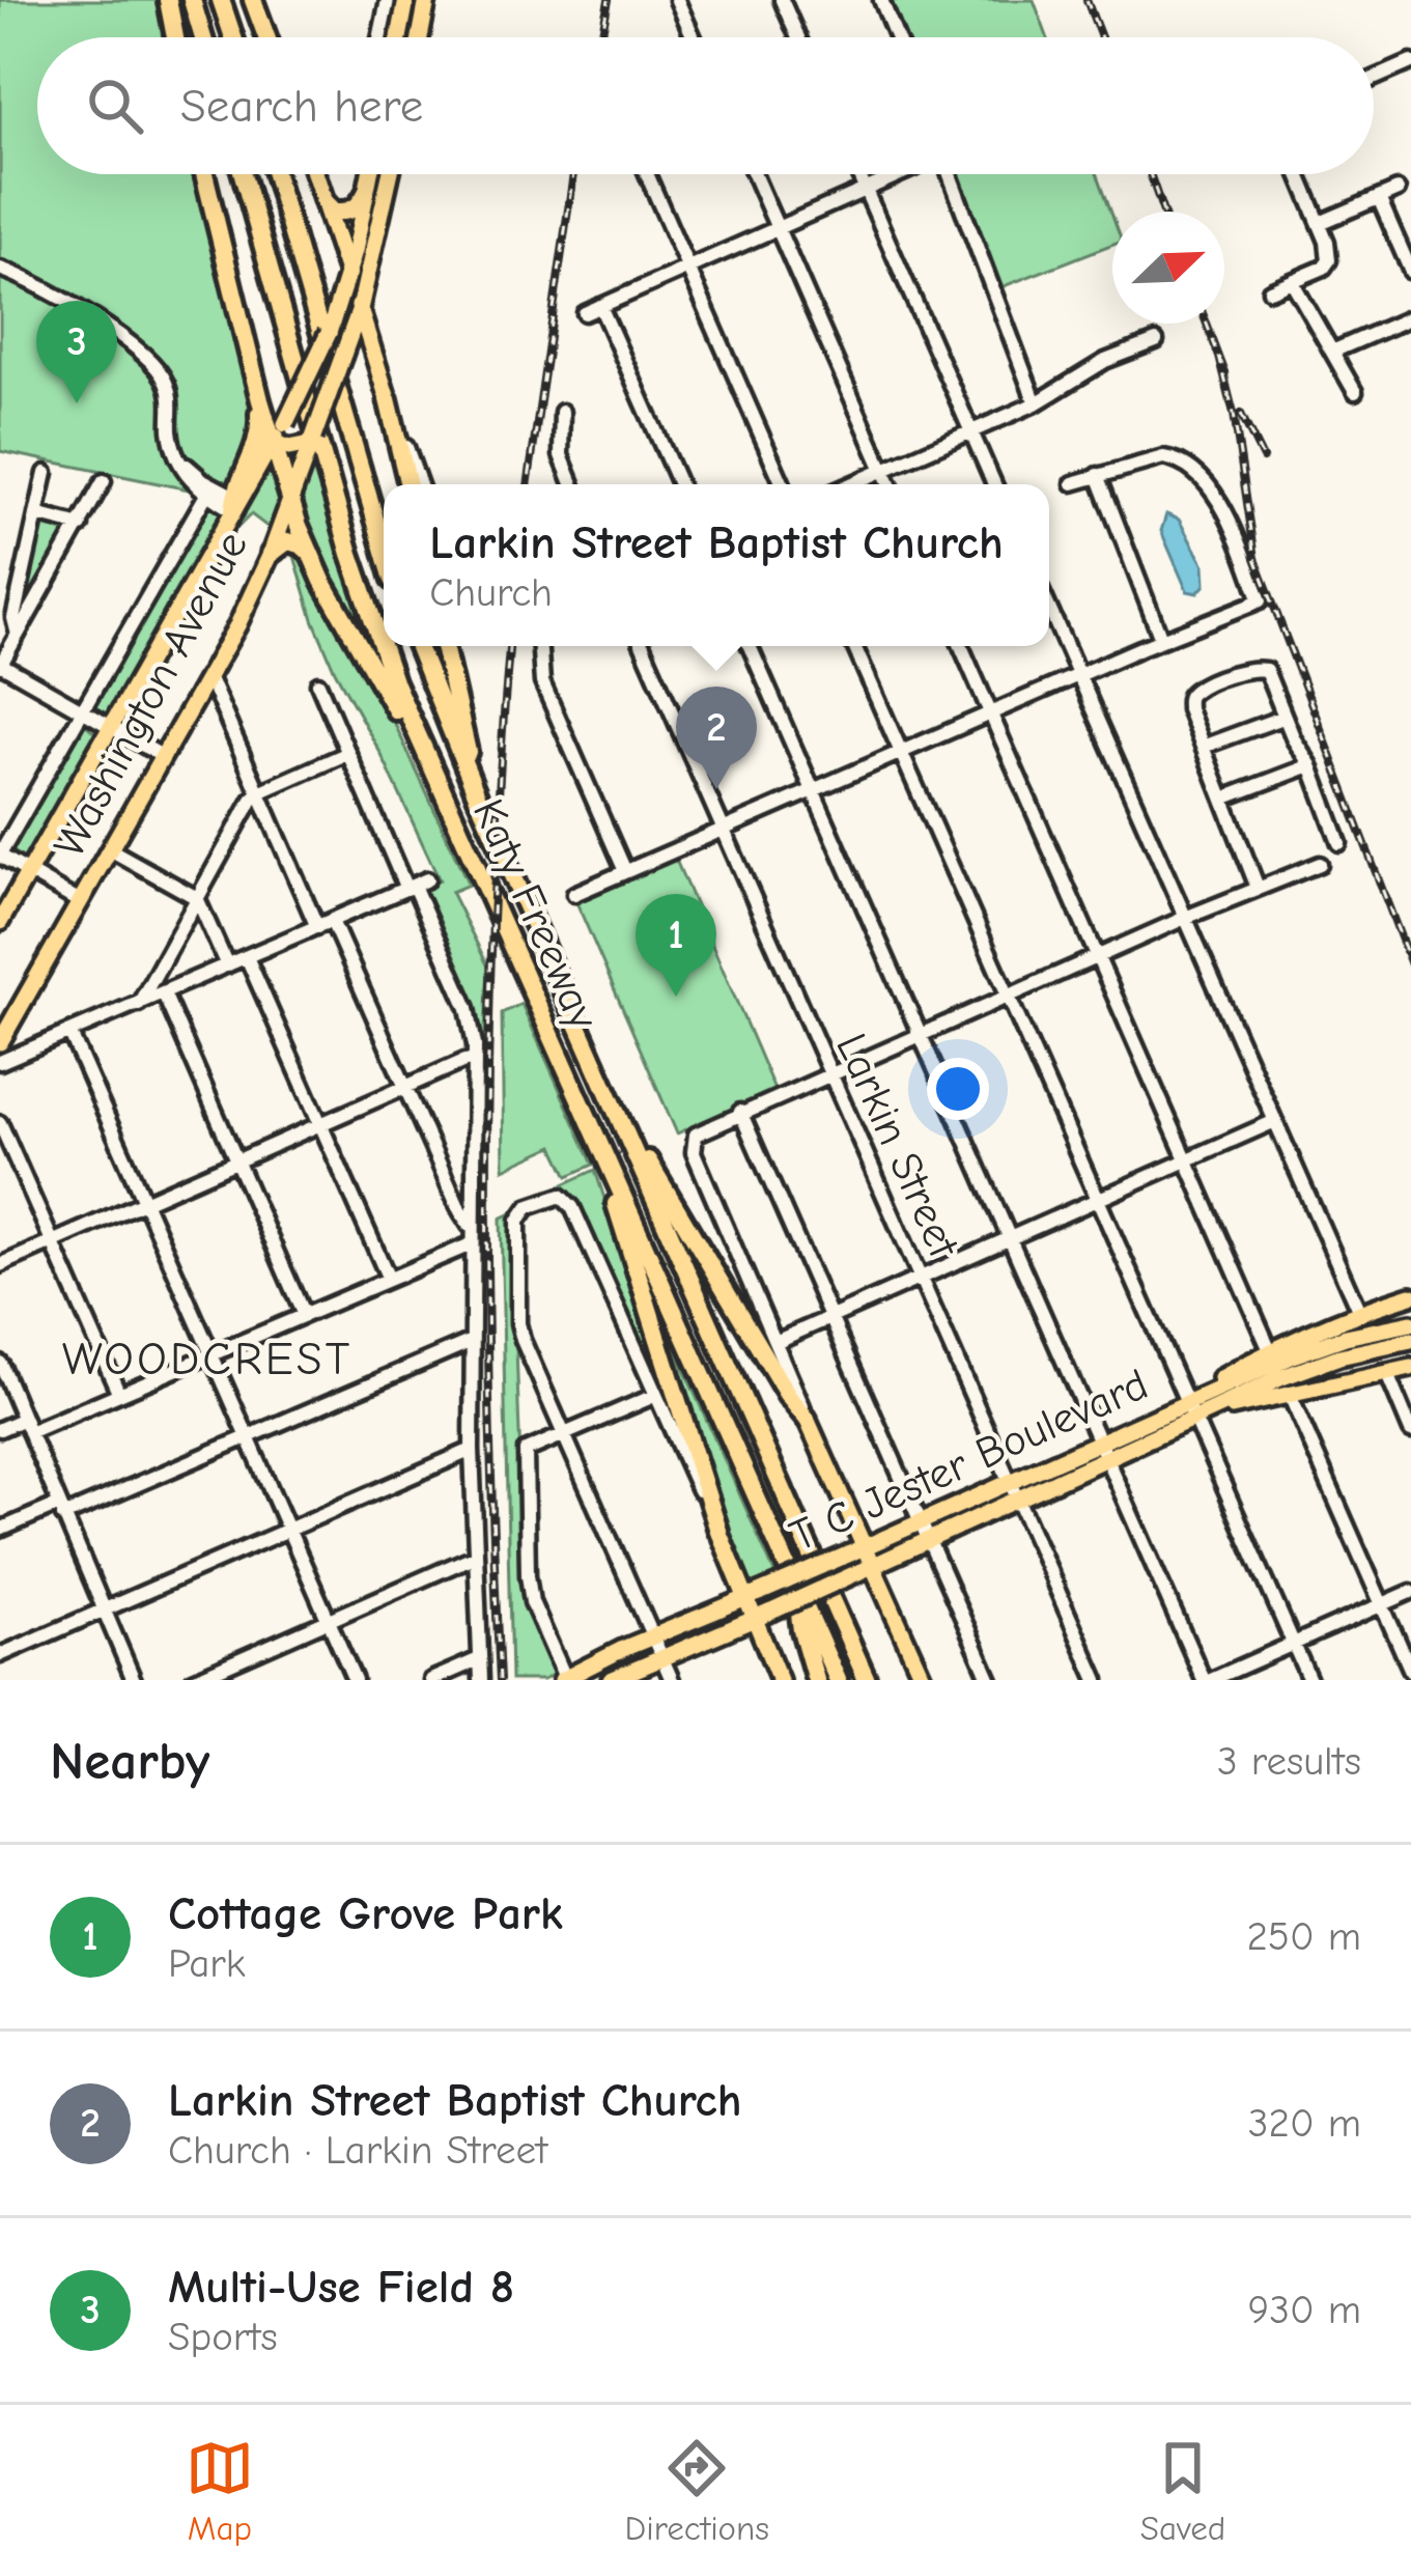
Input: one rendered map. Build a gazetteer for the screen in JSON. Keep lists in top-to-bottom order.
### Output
{
  "streets": {
    "highway": ["Katy Freeway"],
    "main road": ["Washington Avenue", "T C Jester Boulevard"],
    "street": ["Larkin Street"]
  },
  "crossings": [
    ["Larkin Street", "T C Jester Boulevard"]
  ],
  "districts": ["WOODCREST"],
  "north": "top right",
  "page": {
    "search": "Search here",
    "pins": ["3", "2", "1"],
    "popup": ["Larkin Street Baptist Church", "Church"],
    "heading": ["Nearby", "3 results"],
    "list": [
      {
        "mark": "1",
        "name": "Cottage Grove Park",
        "note": "Park",
        "value": "250 m"
      },
      {
        "mark": "2",
        "name": "Larkin Street Baptist Church",
        "note": "Church · Larkin Street",
        "value": "320 m"
      },
      {
        "mark": "3",
        "name": "Multi-Use Field 8",
        "note": "Sports",
        "value": "930 m"
      }
    ],
    "nav": ["Map", "Directions", "Saved"]
  }
}
